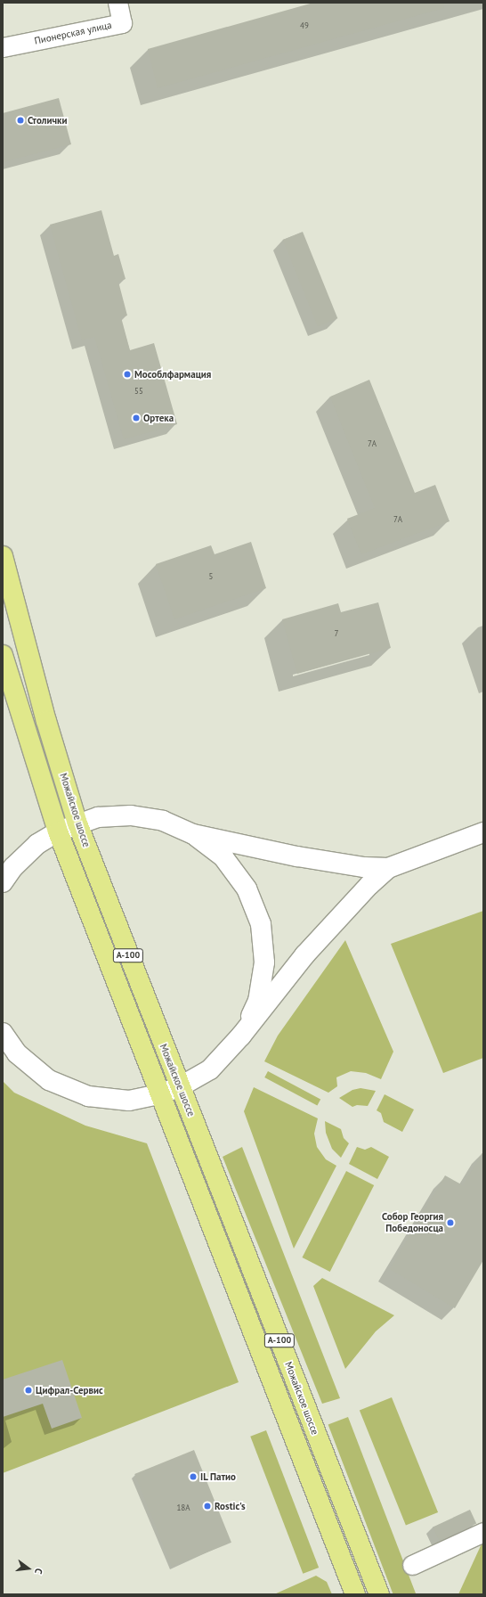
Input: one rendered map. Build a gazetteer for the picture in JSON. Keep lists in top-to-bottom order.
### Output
{
  "streets": {
    "main road": ["Можайское шоссе", "А-100"],
    "street": ["Пионерская улица"]
  },
  "places": [
    "Столички",
    "Мособлфармация",
    "Ортека",
    "Собор Георгия Победоносца",
    "Цифрал-Сервис",
    "IL Патио",
    "Rostic's"
  ],
  "house_numbers": [
    "49",
    "55",
    "7А",
    "7А",
    "5",
    "7",
    "18А"
  ],
  "north": "right"
}
